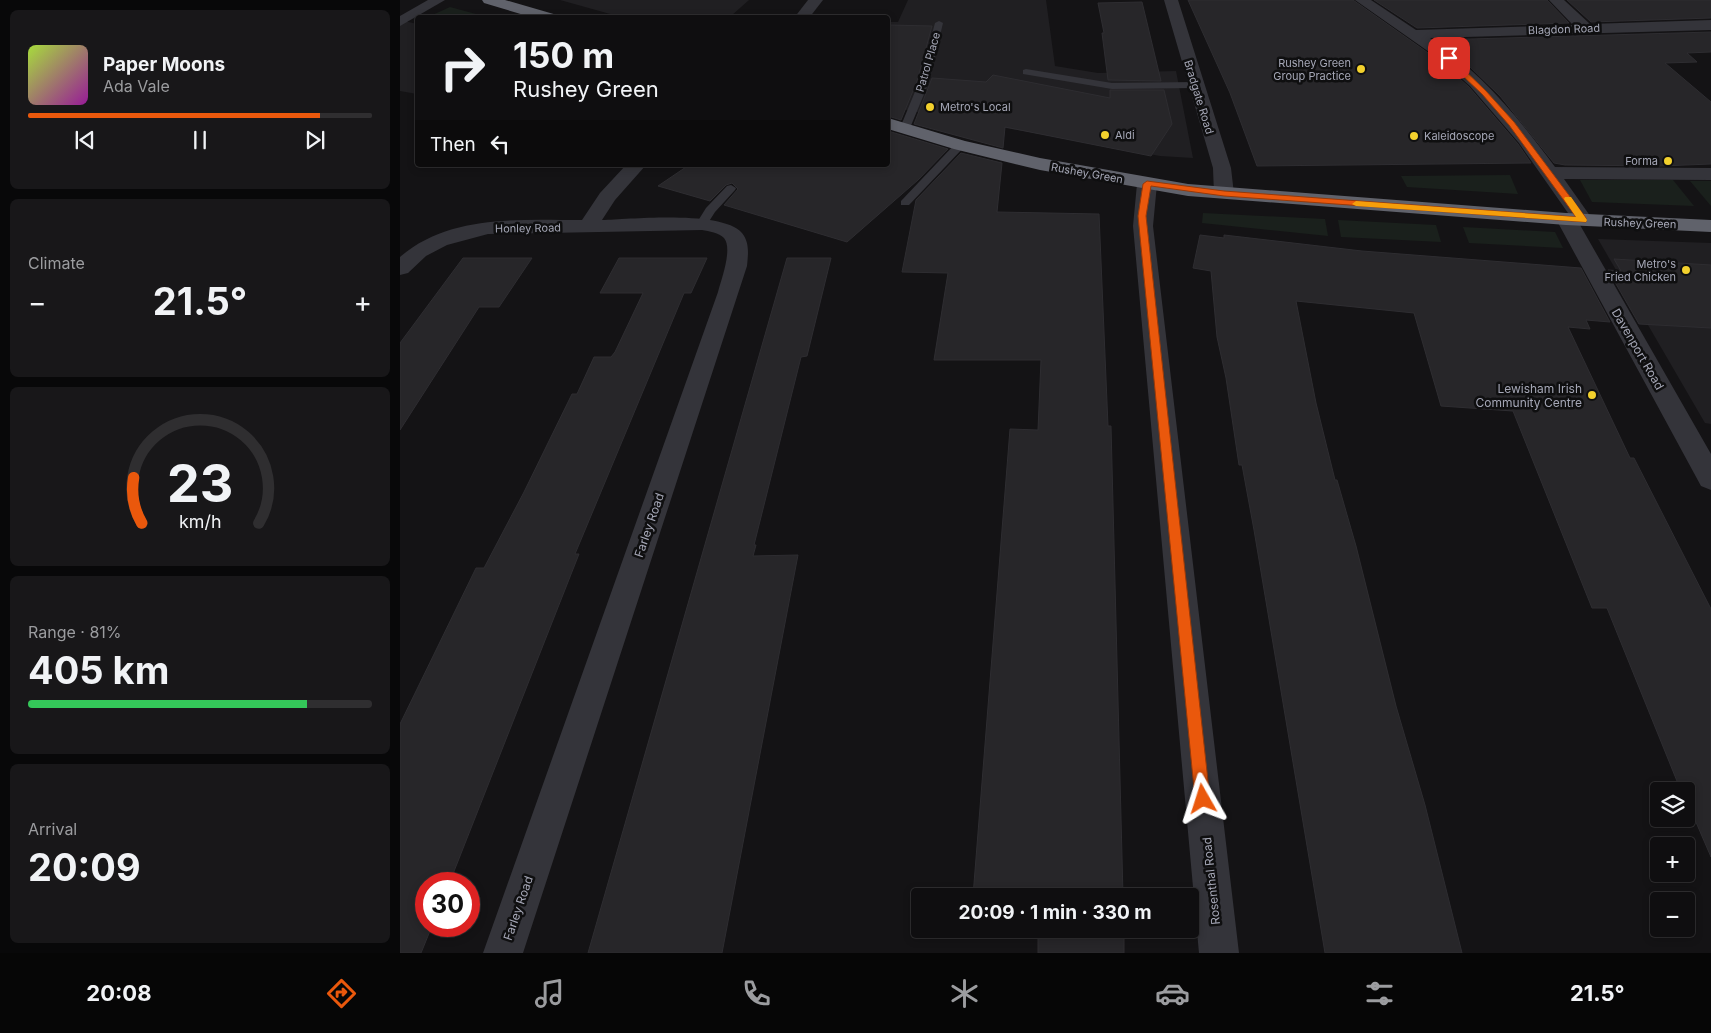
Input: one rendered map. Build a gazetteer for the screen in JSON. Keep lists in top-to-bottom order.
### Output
{
  "streets": {
    "highway": ["Rushey Green"],
    "street": [
      "Blagdon Road",
      "Bradgate Road",
      "Honley Road",
      "Davenport Road",
      "Farley Road",
      "Rosenthal Road"
    ],
    "lane": ["Patrol Place"]
  },
  "crossings": [
    ["Blagdon Road", "Davenport Road"],
    ["Patrol Place", "Rushey Green"],
    ["Bradgate Road", "Rushey Green"],
    ["Rushey Green", "Davenport Road"],
    ["Rushey Green", "Rosenthal Road"],
    ["Honley Road", "Farley Road"]
  ],
  "places": [
    "Rushey Green Group Practice",
    "Metro's Local",
    "Aldi",
    "Kaleidoscope",
    "Forma",
    "Metro's Fried Chicken",
    "Lewisham Irish Community Centre"
  ],
  "page": {
    "turn": ["150 m", "Rushey Green"],
    "song": ["Paper Moons", "Ada Vale"],
    "then": "Then",
    "tile": [
      "Climate",
      ["Range · 81%", "405 km"],
      ["Arrival", "20:09"]
    ],
    "heat": ["−", "21.5°", "+"],
    "map_buttons": ["+", "−"],
    "limit": "30",
    "trip": "20:09 · 1 min · 330 m",
    "tabs": ["20:08", "21.5°"],
    "gauge": ["23", "km/h"]
  }
}
